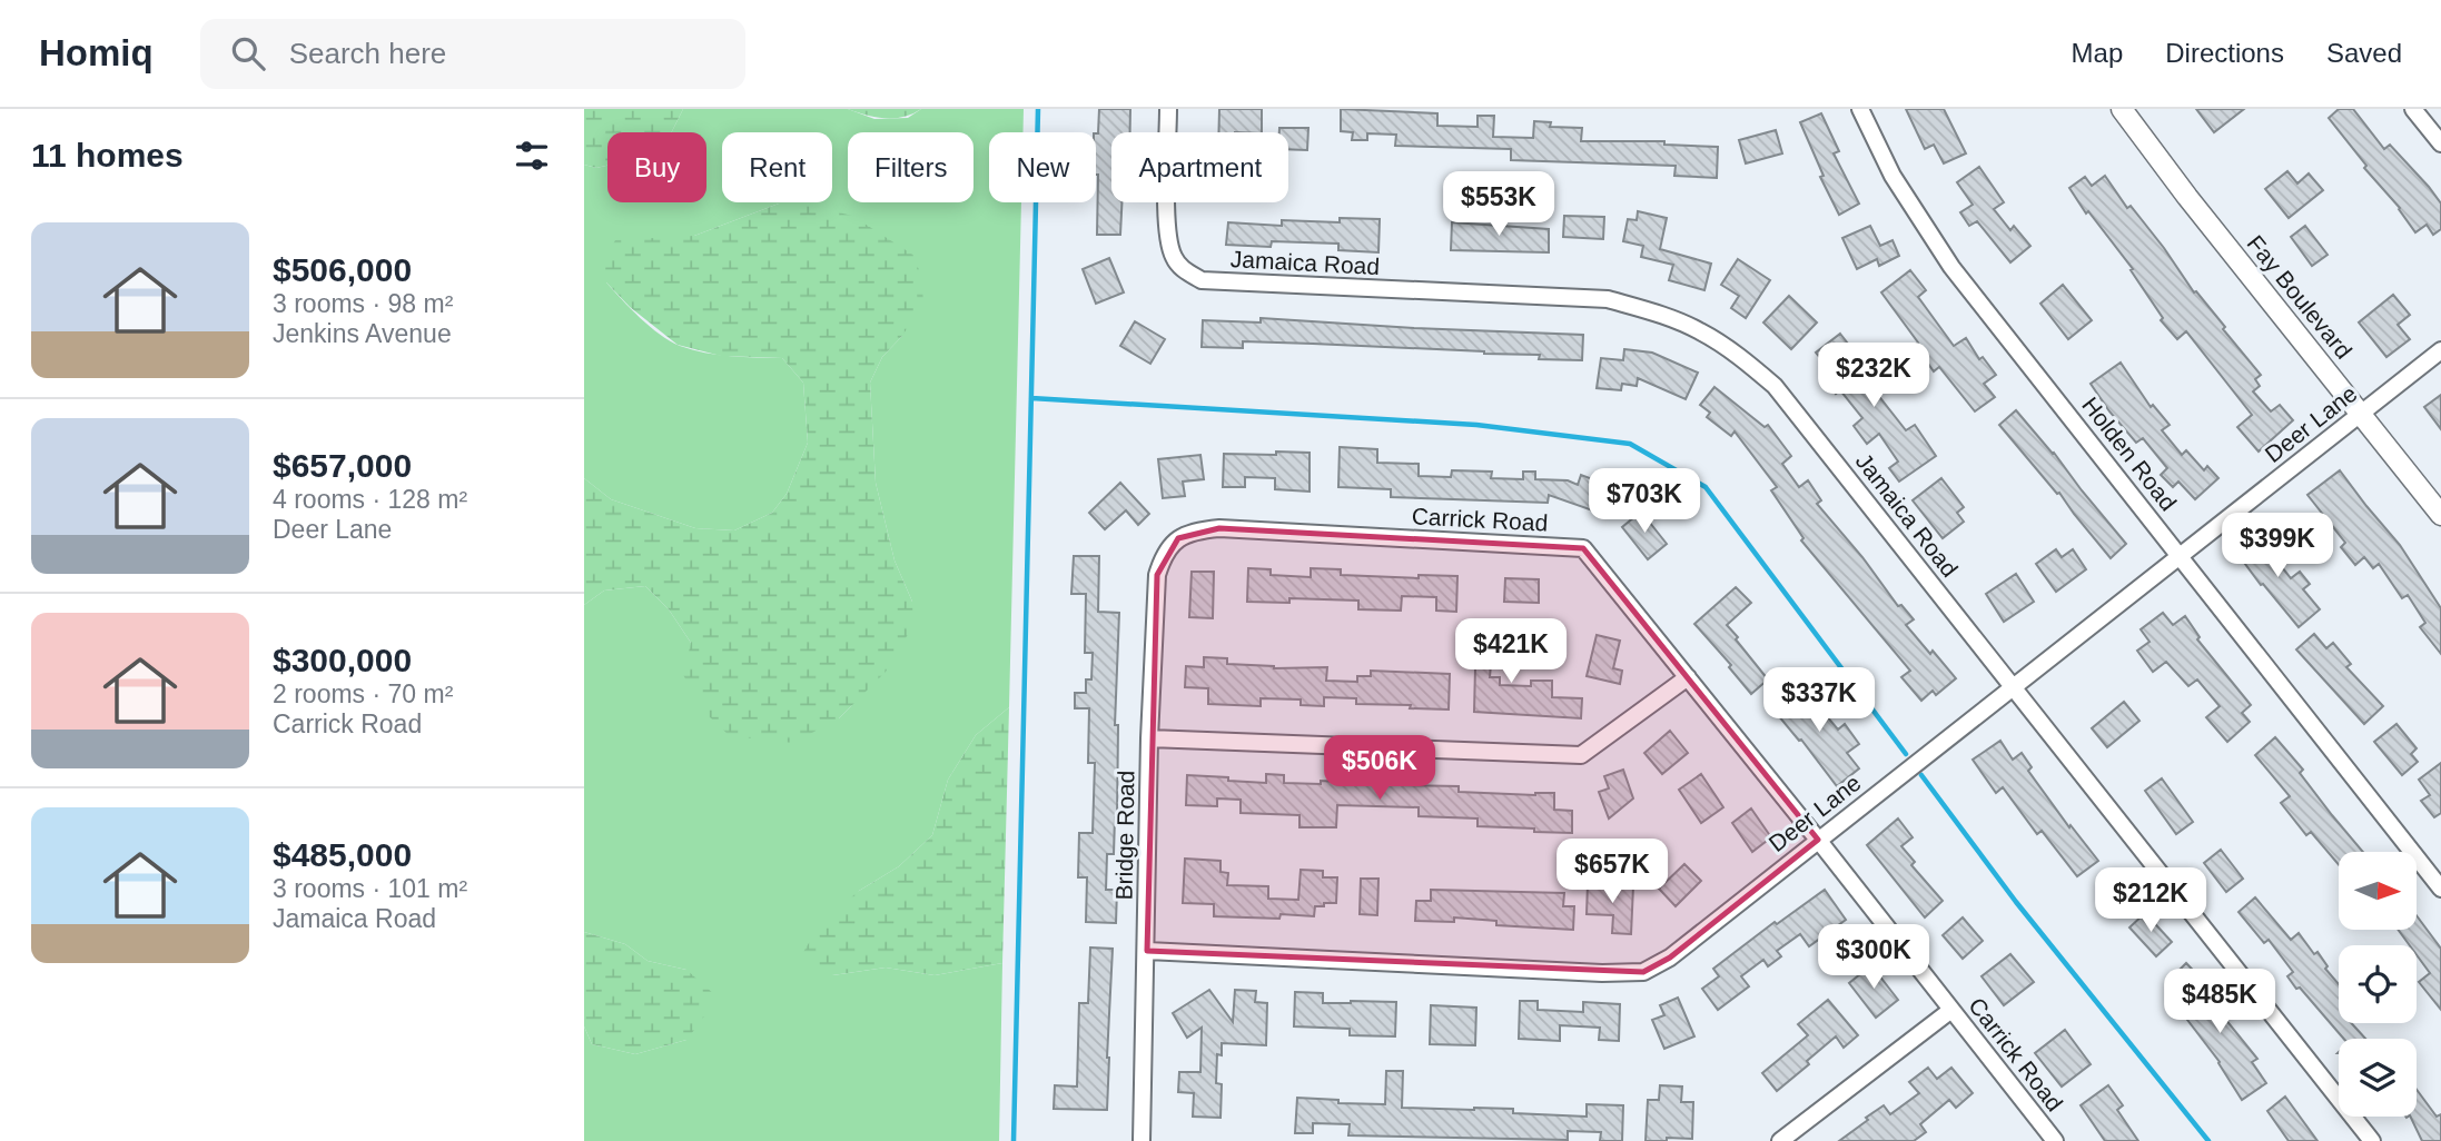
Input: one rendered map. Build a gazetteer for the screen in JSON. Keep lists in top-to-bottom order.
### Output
{
  "streets": {
    "street": [
      "Jamaica Road",
      "Fay Boulevard",
      "Deer Lane",
      "Holden Road",
      "Carrick Road",
      "Bridge Road"
    ]
  },
  "crossings": [
    ["Jamaica Road", "Deer Lane"],
    ["Fay Boulevard", "Deer Lane"],
    ["Deer Lane", "Holden Road"],
    ["Deer Lane", "Carrick Road"],
    ["Deer Lane", "Bridge Road"],
    ["Carrick Road", "Bridge Road"]
  ],
  "north": "right",
  "page": {
    "header": "Homiq",
    "search": "Search here",
    "nav": ["Map", "Directions", "Saved"],
    "heading": "11 homes",
    "chip": [
      "Buy",
      "Rent",
      "Filters",
      "New",
      "Apartment"
    ],
    "price": [
      "$553K",
      "$232K",
      "$703K",
      "$399K",
      "$421K",
      "$337K",
      "$506K",
      "$657K",
      "$212K",
      "$300K",
      "$485K"
    ],
    "list": [
      {
        "name": "$506,000",
        "note": "3 rooms · 98 m² · Jenkins Avenue"
      },
      {
        "name": "$657,000",
        "note": "4 rooms · 128 m² · Deer Lane"
      },
      {
        "name": "$300,000",
        "note": "2 rooms · 70 m² · Carrick Road"
      },
      {
        "name": "$485,000",
        "note": "3 rooms · 101 m² · Jamaica Road"
      }
    ]
  }
}
